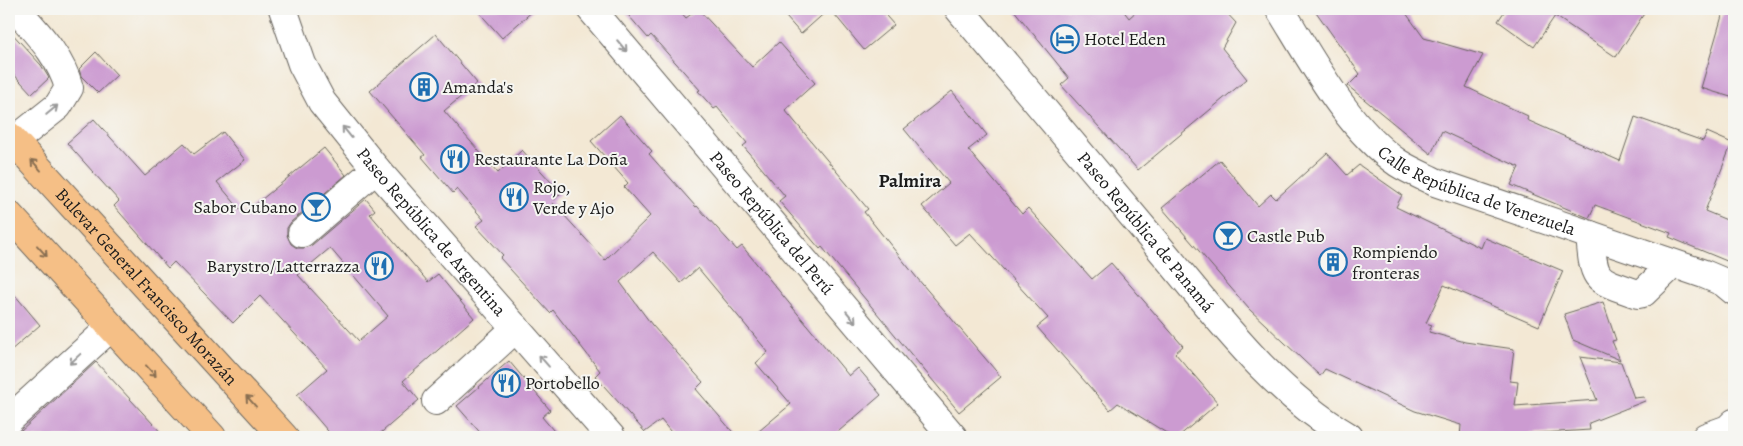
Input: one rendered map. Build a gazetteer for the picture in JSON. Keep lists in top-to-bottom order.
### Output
{
  "streets": {
    "main road": ["Bulevar General Francisco Morazán"],
    "street": [
      "Calle República de Venezuela",
      "Paseo República del Perú",
      "Paseo República de Argentina",
      "Paseo República de Panamá"
    ]
  },
  "one_way": ["Paseo República del Perú", "Paseo República de Argentina"],
  "districts": ["Palmira"],
  "places": {
    "hotel": ["Hotel Eden"],
    "building": ["Amanda's", "Rompiendo fronteras"],
    "restaurant": [
      "Restaurante La Doña",
      "Rojo, Verde y Ajo",
      "Barystro/Latterrazza",
      "Portobello"
    ],
    "bar": ["Sabor Cubano", "Castle Pub"]
  }
}
